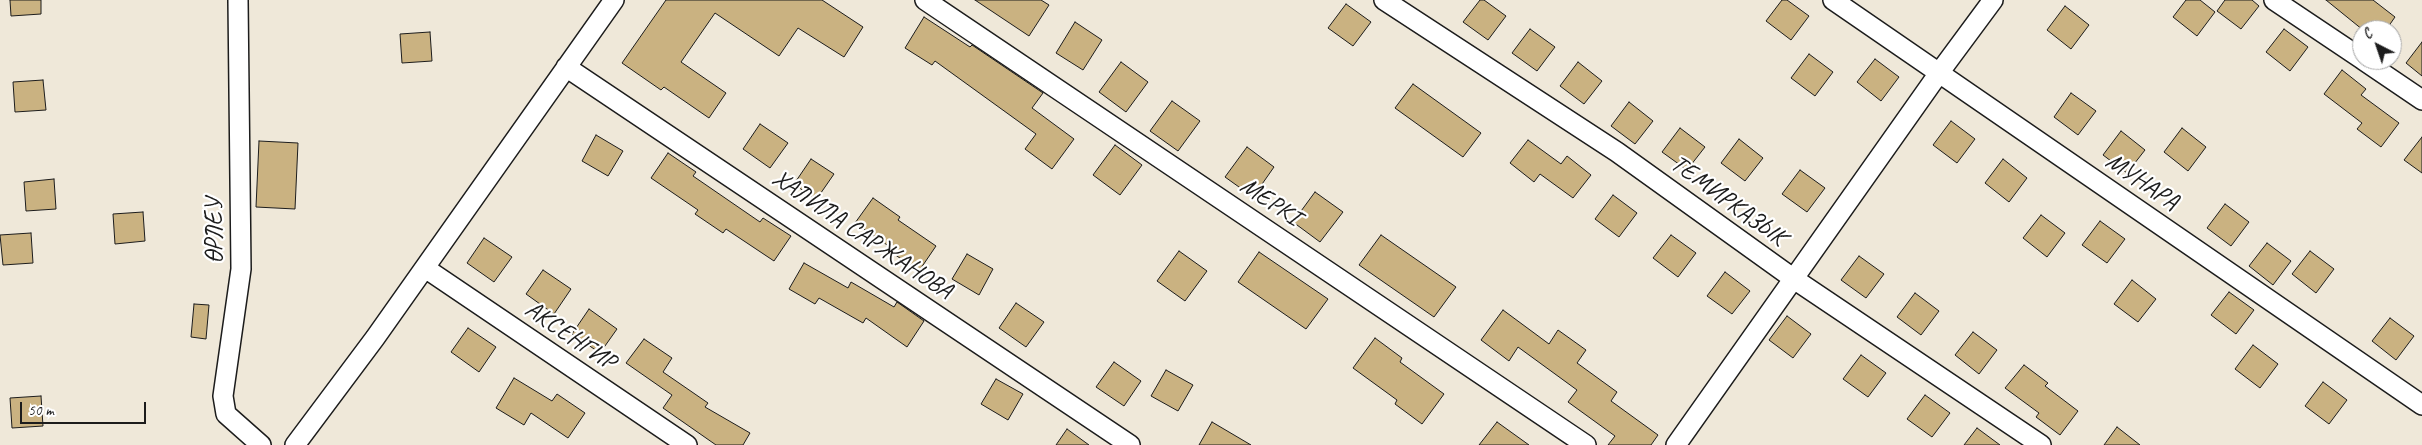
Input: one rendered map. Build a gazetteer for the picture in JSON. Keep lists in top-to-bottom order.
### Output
{
  "streets": {
    "street": [
      "МУНАРА",
      "ТЕМИРКАЗЫК",
      "МЕРКІ",
      "ӨРЛЕУ",
      "ХАЛИЛА САРЖАНОВА",
      "АКСЕНГИР"
    ]
  },
  "scale_bar": "50 m",
  "north": "top left"
}
